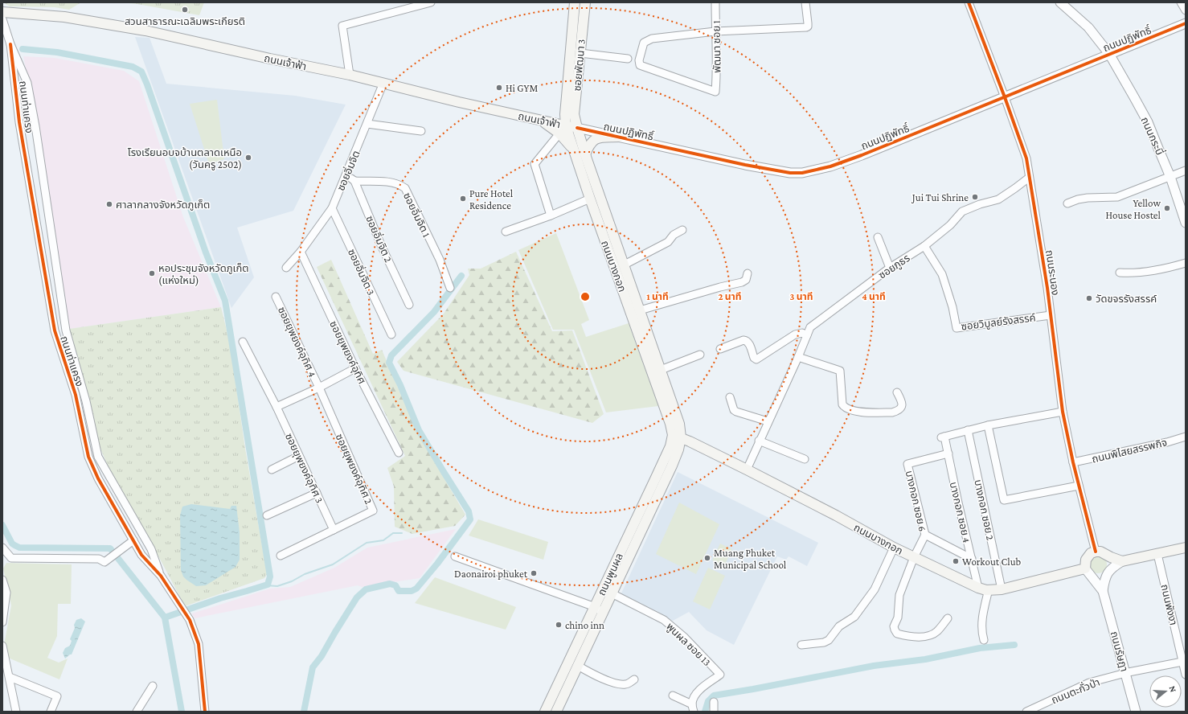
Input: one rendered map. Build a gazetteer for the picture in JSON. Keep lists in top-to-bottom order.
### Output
{
  "streets": {
    "main road": [
      "ถนนเจ้าฟ้า",
      "ซอยพัฒนา 3",
      "ถนนบางกอก",
      "ถนนพูนผล"
    ],
    "street": [
      "ถนนปฏิพัทธิ์",
      "พัฒนา ซอย 1",
      "ถนนท่าแครง",
      "ถนนกระบี่",
      "ซอยอิ่มจิต",
      "ซอยอิ่มจิต 1",
      "ซอยอิ่มจิต 2",
      "ซอยภูธร",
      "ซอยอิ่มจิต 3",
      "ถนนระนอง",
      "ซอยวิบูลย์รังสรรค์",
      "ซอยยุพยงค์อุทิศ 4",
      "ซอยยุพยงค์อุทิศ",
      "ถนนพิไสยสรรพกิจ",
      "ซอยยุพยงค์อุทิศ 3",
      "ซอยยุพยงค์อุทิศ 2",
      "บางกอก ซอย 6",
      "บางกอก ซอย 2",
      "บางกอก ซอย 4",
      "ถนนพังงา",
      "พูนผล ซอย 13",
      "ถนนรัษฎา",
      "ถนนตะกั่วป่า"
    ]
  },
  "crossings": [
    ["ถนนปฏิพัทธิ์", "ถนนเจ้าฟ้า"],
    ["ถนนปฏิพัทธิ์", "ซอยพัฒนา 3"],
    ["ถนนปฏิพัทธิ์", "ถนนกระบี่"],
    ["ถนนปฏิพัทธิ์", "ถนนบางกอก"],
    ["ถนนปฏิพัทธิ์", "ถนนระนอง"],
    ["ถนนเจ้าฟ้า", "ซอยพัฒนา 3"],
    ["ถนนเจ้าฟ้า", "ซอยอิ่มจิต"],
    ["ถนนเจ้าฟ้า", "ถนนบางกอก"],
    ["ซอยพัฒนา 3", "ถนนบางกอก"],
    ["ซอยอิ่มจิต", "ซอยอิ่มจิต 3"],
    ["ซอยอิ่มจิต", "ซอยยุพยงค์อุทิศ"],
    ["ซอยอิ่มจิต 1", "ซอยอิ่มจิต 2"],
    ["ถนนบางกอก", "ซอยภูธร"],
    ["ถนนบางกอก", "บางกอก ซอย 6"],
    ["ถนนบางกอก", "บางกอก ซอย 2"],
    ["ถนนบางกอก", "บางกอก ซอย 4"],
    ["ถนนบางกอก", "ถนนพูนผล"],
    ["ซอยภูธร", "ถนนระนอง"],
    ["ซอยภูธร", "ซอยวิบูลย์รังสรรค์"],
    ["ถนนระนอง", "ซอยวิบูลย์รังสรรค์"],
    ["ถนนระนอง", "ถนนพิไสยสรรพกิจ"],
    ["ซอยยุพยงค์อุทิศ 4", "ซอยยุพยงค์อุทิศ 2"],
    ["ซอยยุพยงค์อุทิศ 3", "ซอยยุพยงค์อุทิศ 2"],
    ["บางกอก ซอย 6", "บางกอก ซอย 4"],
    ["บางกอก ซอย 2", "บางกอก ซอย 4"],
    ["ถนนพูนผล", "พูนผล ซอย 13"],
    ["ถนนพังงา", "ถนนตะกั่วป่า"],
    ["ถนนรัษฎา", "ถนนตะกั่วป่า"]
  ],
  "places": [
    "สวนสาธารณะเฉลิมพระเกียรติ",
    "Hi GYM",
    "โรงเรียนอบจบ้านตลาดเหนือ (วันครู 2502)",
    "Jui Tui Shrine",
    "Pure Hotel Residence",
    "ศาลากลางจังหวัดภูเก็ต",
    "Yellow House Hostel",
    "หอประชุมจังหวัดภูเก็ต (แห่งใหม่)",
    "วัดขจรรังสรรค์",
    "Muang Phuket Municipal School",
    "Workout Club",
    "Daonairoi phuket",
    "chino inn"
  ],
  "north": "right",
  "rings": [
    "1 นาที",
    "2 นาที",
    "3 นาที",
    "4 นาที"
  ]
}
